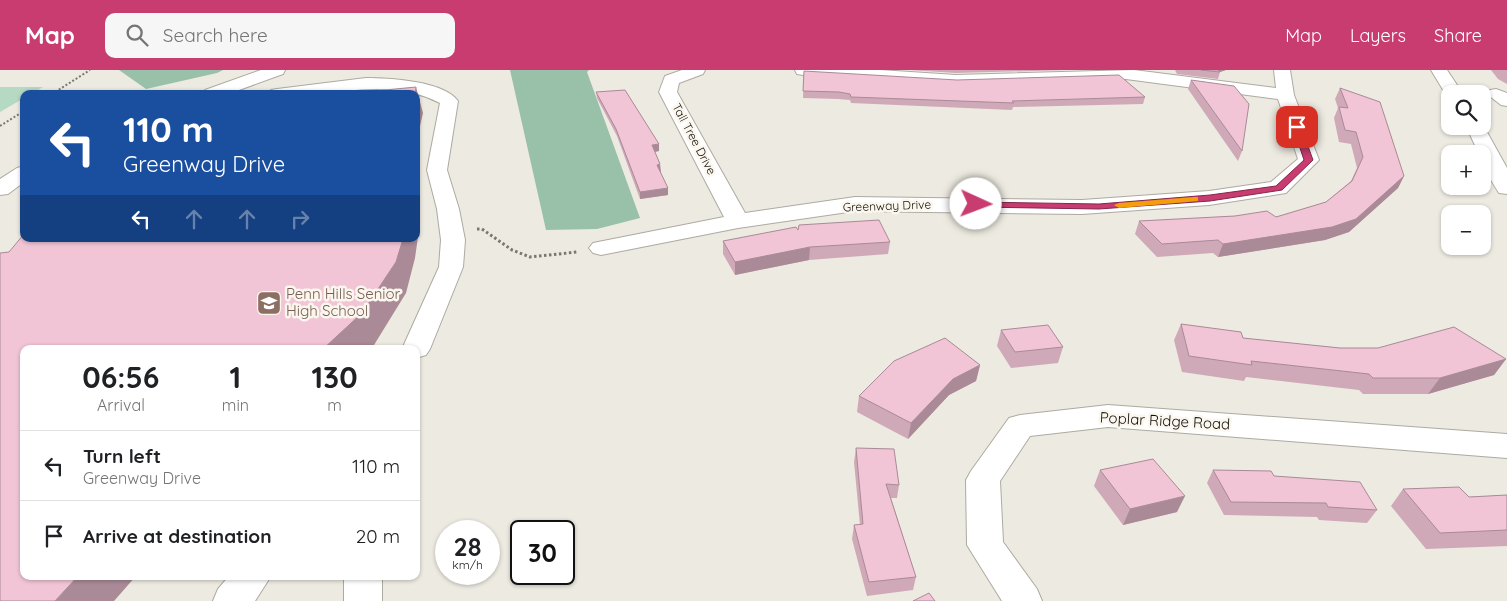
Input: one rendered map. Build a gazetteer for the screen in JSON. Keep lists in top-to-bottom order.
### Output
{
  "streets": {
    "street": ["Tall Tree Drive", "Greenway Drive", "Poplar Ridge Road"]
  },
  "crossings": [
    ["Tall Tree Drive", "Greenway Drive"]
  ],
  "places": {
    "school or university": ["Penn Hills Senior High School"]
  },
  "page": {
    "header": "Map",
    "search": "Search here",
    "nav": ["Map", "Layers", "Share"],
    "map_buttons": ["+", "−"],
    "turn": ["110 m", "Greenway Drive"],
    "eta": [
      "06:56",
      "Arrival",
      "1",
      "min",
      "130",
      "m"
    ],
    "list": [
      {
        "name": "Turn left",
        "note": "Greenway Drive",
        "value": "110 m"
      },
      {
        "name": "Arrive at destination",
        "value": "20 m"
      }
    ],
    "speed": "28 km/h",
    "limit": "30"
  }
}
